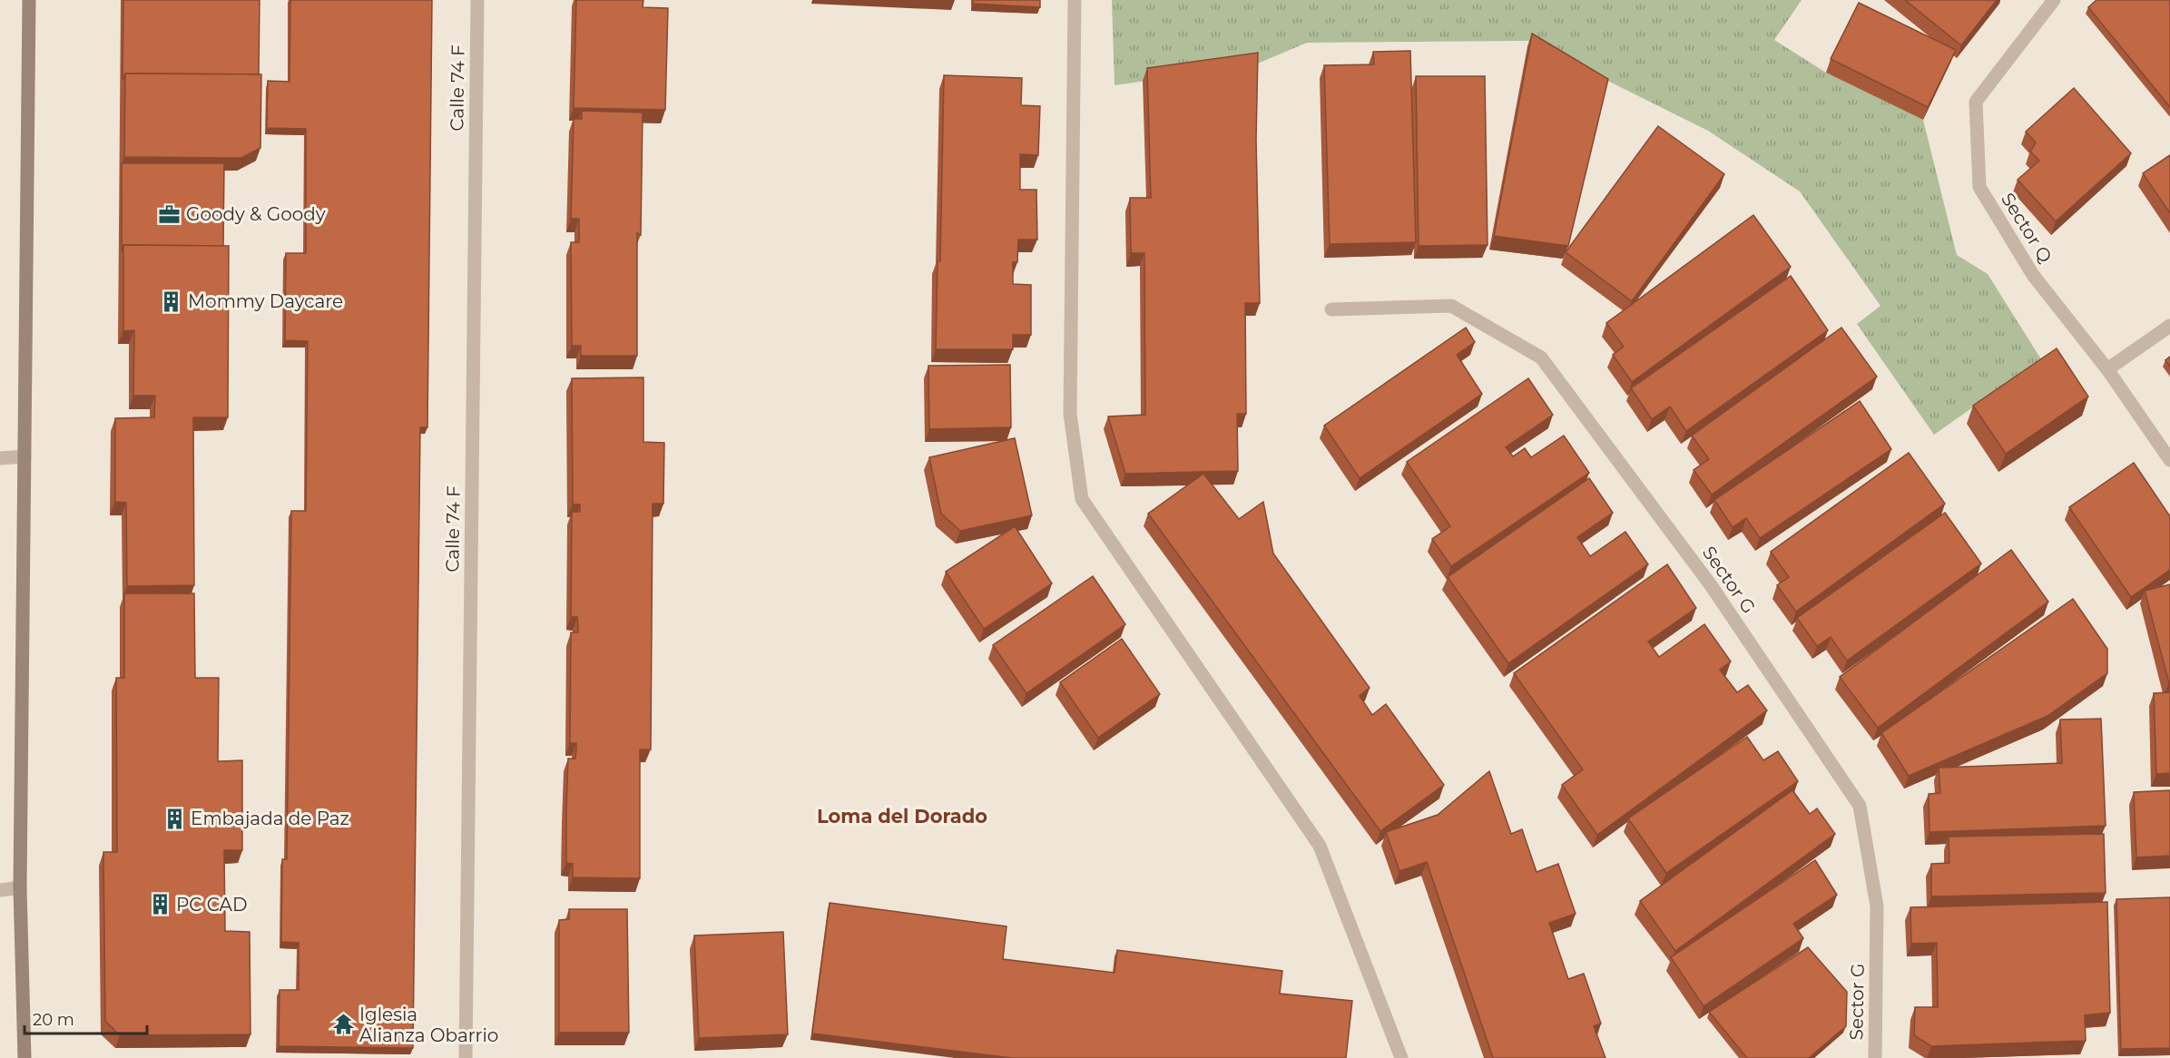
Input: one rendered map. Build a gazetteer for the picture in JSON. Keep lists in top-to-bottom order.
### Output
{
  "streets": {
    "street": ["Calle 74 F", "Sector Q", "Sector G"]
  },
  "districts": ["Loma del Dorado"],
  "places": {
    "office": ["Goody & Goody"],
    "building": ["Mommy Daycare", "Embajada de Paz", "PC CAD"],
    "temple": ["Iglesia Alianza Obarrio"]
  },
  "scale_bar": "20 m"
}
